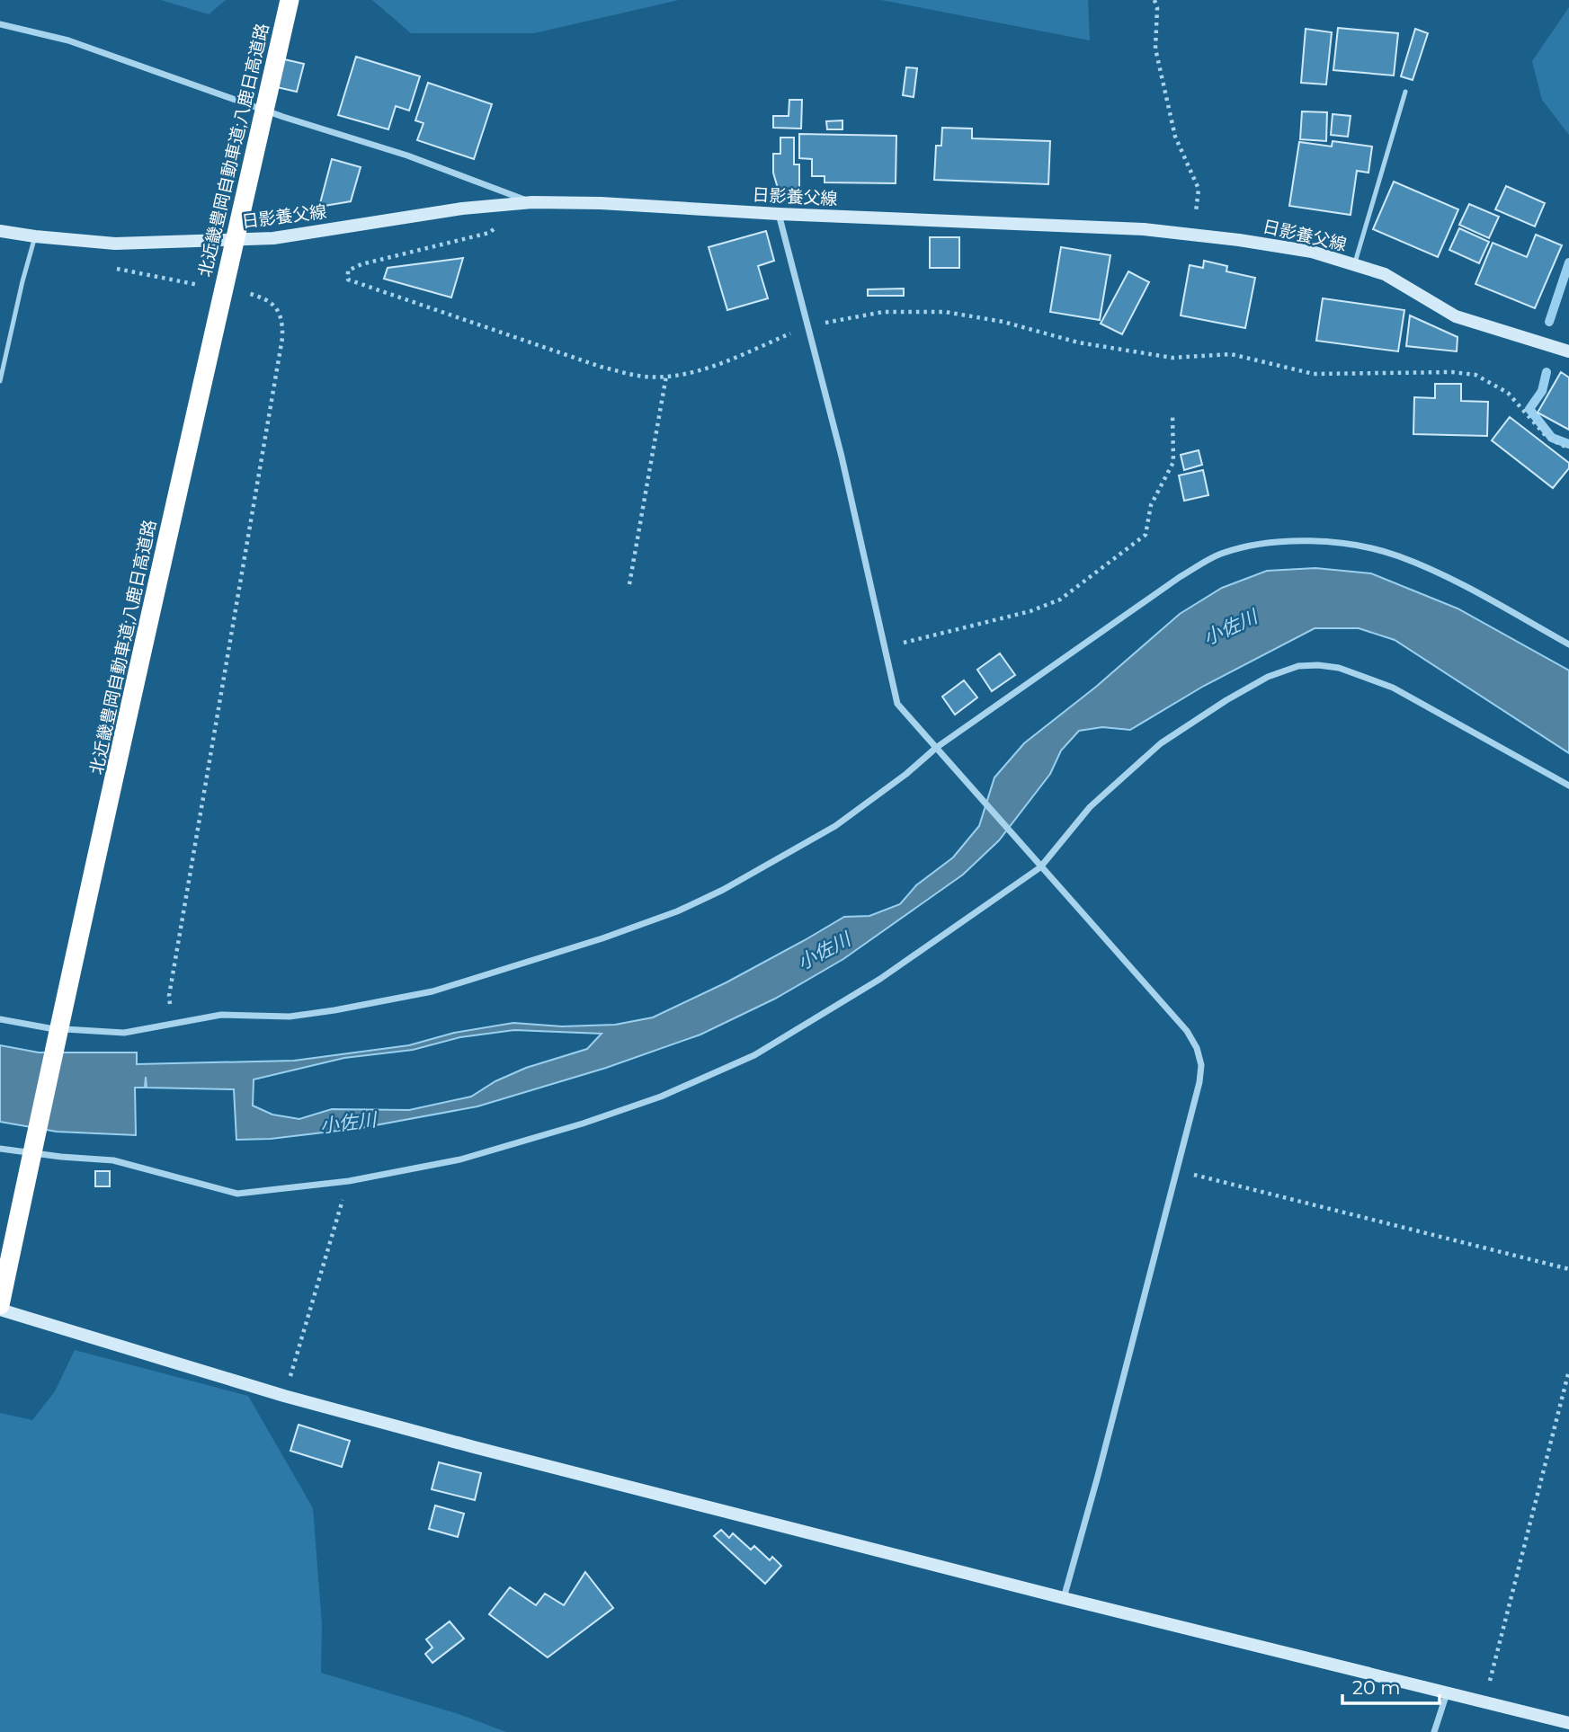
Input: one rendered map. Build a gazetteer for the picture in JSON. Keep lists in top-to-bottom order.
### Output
{
  "streets": {
    "highway": ["北近畿豊岡自動車道;八鹿日高道路"],
    "street": ["日影養父線"]
  },
  "water": ["小佐川"],
  "scale_bar": "20 m"
}
